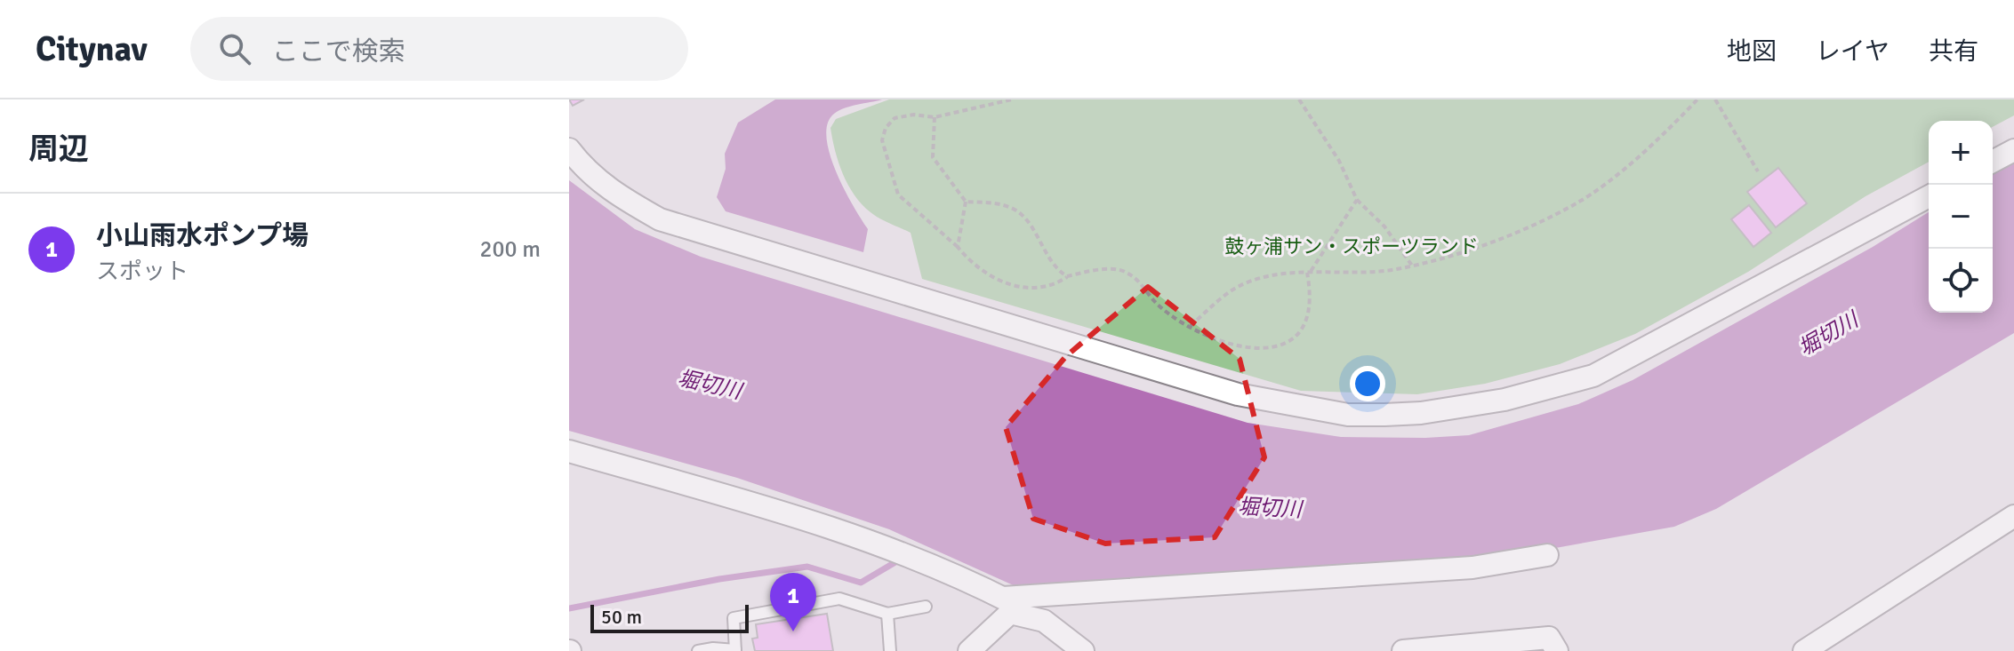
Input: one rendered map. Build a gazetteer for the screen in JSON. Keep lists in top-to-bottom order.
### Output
{
  "water": ["堀切川"],
  "parks": ["鼓ヶ浦サン・スポーツランド"],
  "scale_bar": "50 m",
  "page": {
    "header": "Citynav",
    "search": "ここで検索",
    "nav": ["地図", "レイヤ", "共有"],
    "heading": "周辺",
    "map_buttons": ["+", "−"],
    "list": [
      {
        "mark": "1",
        "name": "小山雨水ポンプ場",
        "note": "スポット",
        "value": "200 m"
      }
    ],
    "pins": "1",
    "scale": "50 m"
  }
}
